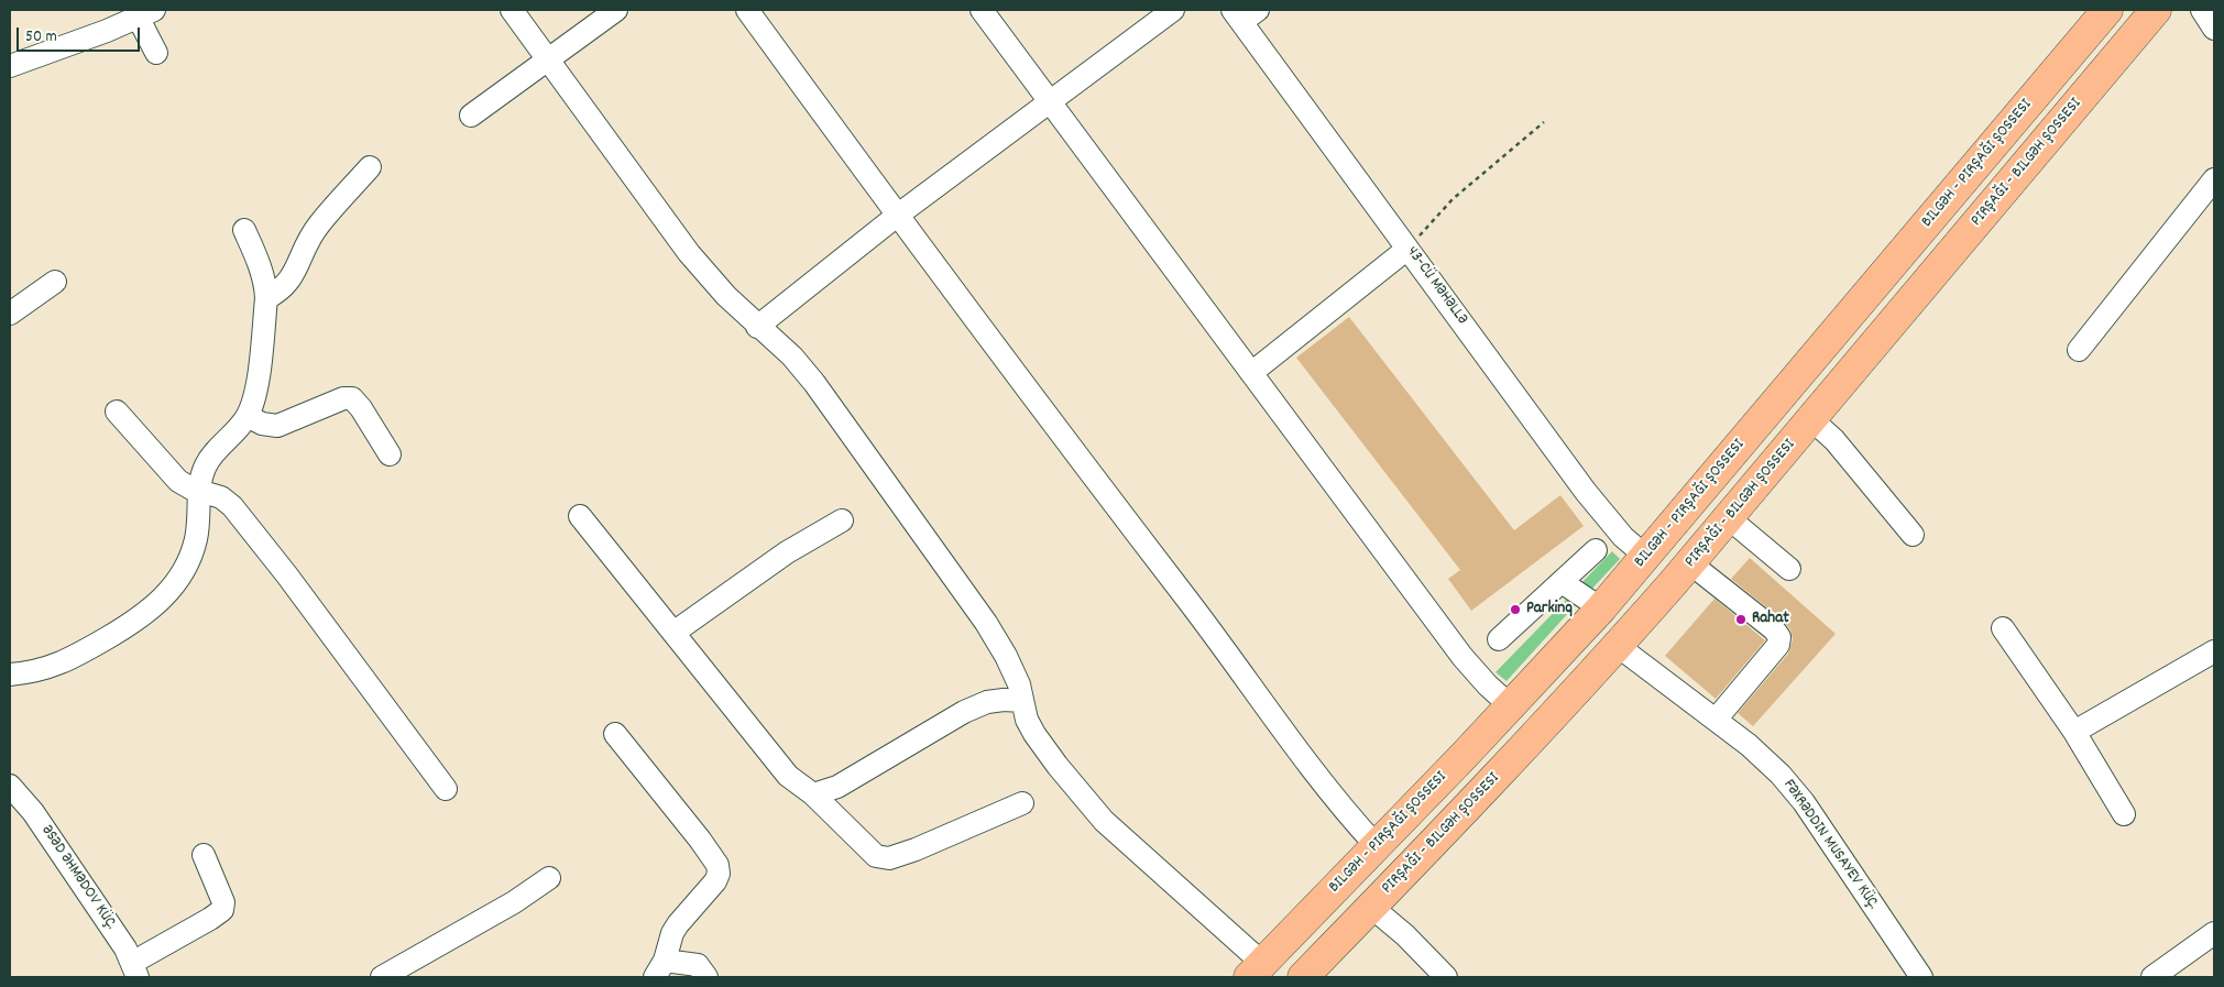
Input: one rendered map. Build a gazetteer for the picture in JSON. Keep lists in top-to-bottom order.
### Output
{
  "streets": {
    "street": ["43-CÜ MƏHƏLLƏ", "FƏXRƏDDIN MUSAYEV KÜÇ.", "ƏSƏD ƏHMƏDOV KÜÇ."]
  },
  "places": ["Parkinq", "Rahat"],
  "scale_bar": "50 m"
}
